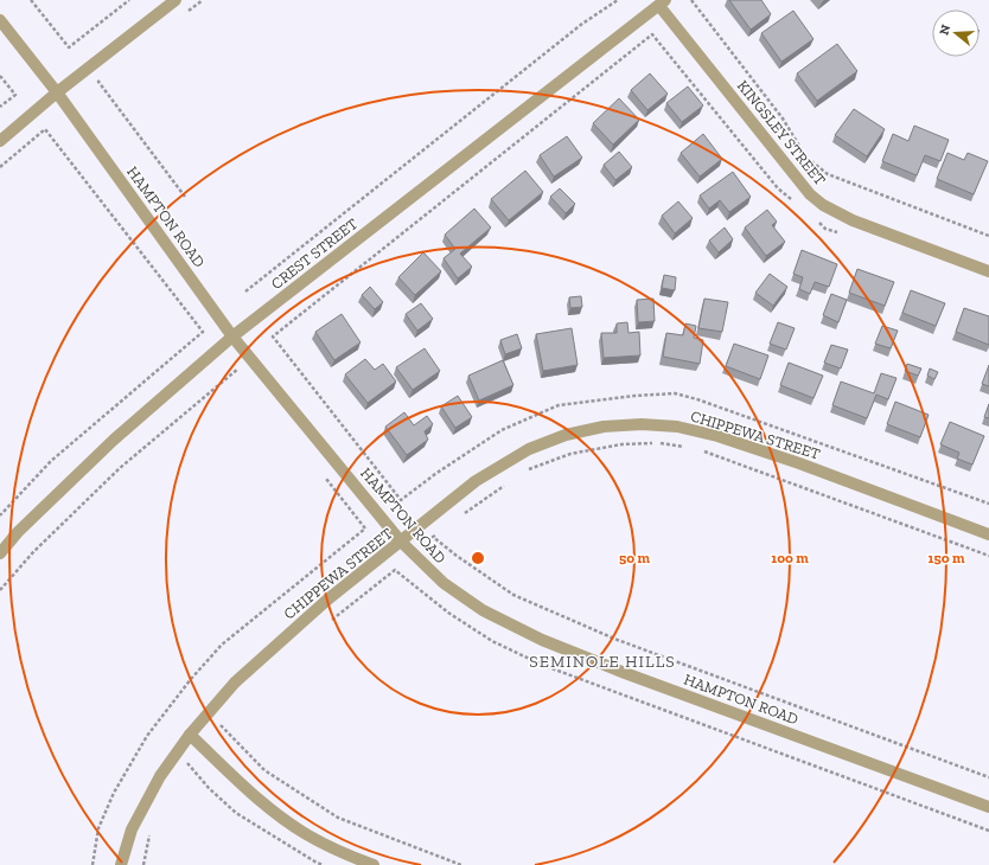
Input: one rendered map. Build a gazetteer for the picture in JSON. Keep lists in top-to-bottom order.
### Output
{
  "streets": {
    "street": [
      "KINGSLEY STREET",
      "HAMPTON ROAD",
      "CREST STREET",
      "CHIPPEWA STREET"
    ]
  },
  "crossings": [
    ["KINGSLEY STREET", "CREST STREET"],
    ["HAMPTON ROAD", "CREST STREET"],
    ["HAMPTON ROAD", "CHIPPEWA STREET"]
  ],
  "districts": ["SEMINOLE HILLS"],
  "north": "left",
  "rings": ["50 m", "100 m", "150 m"]
}
